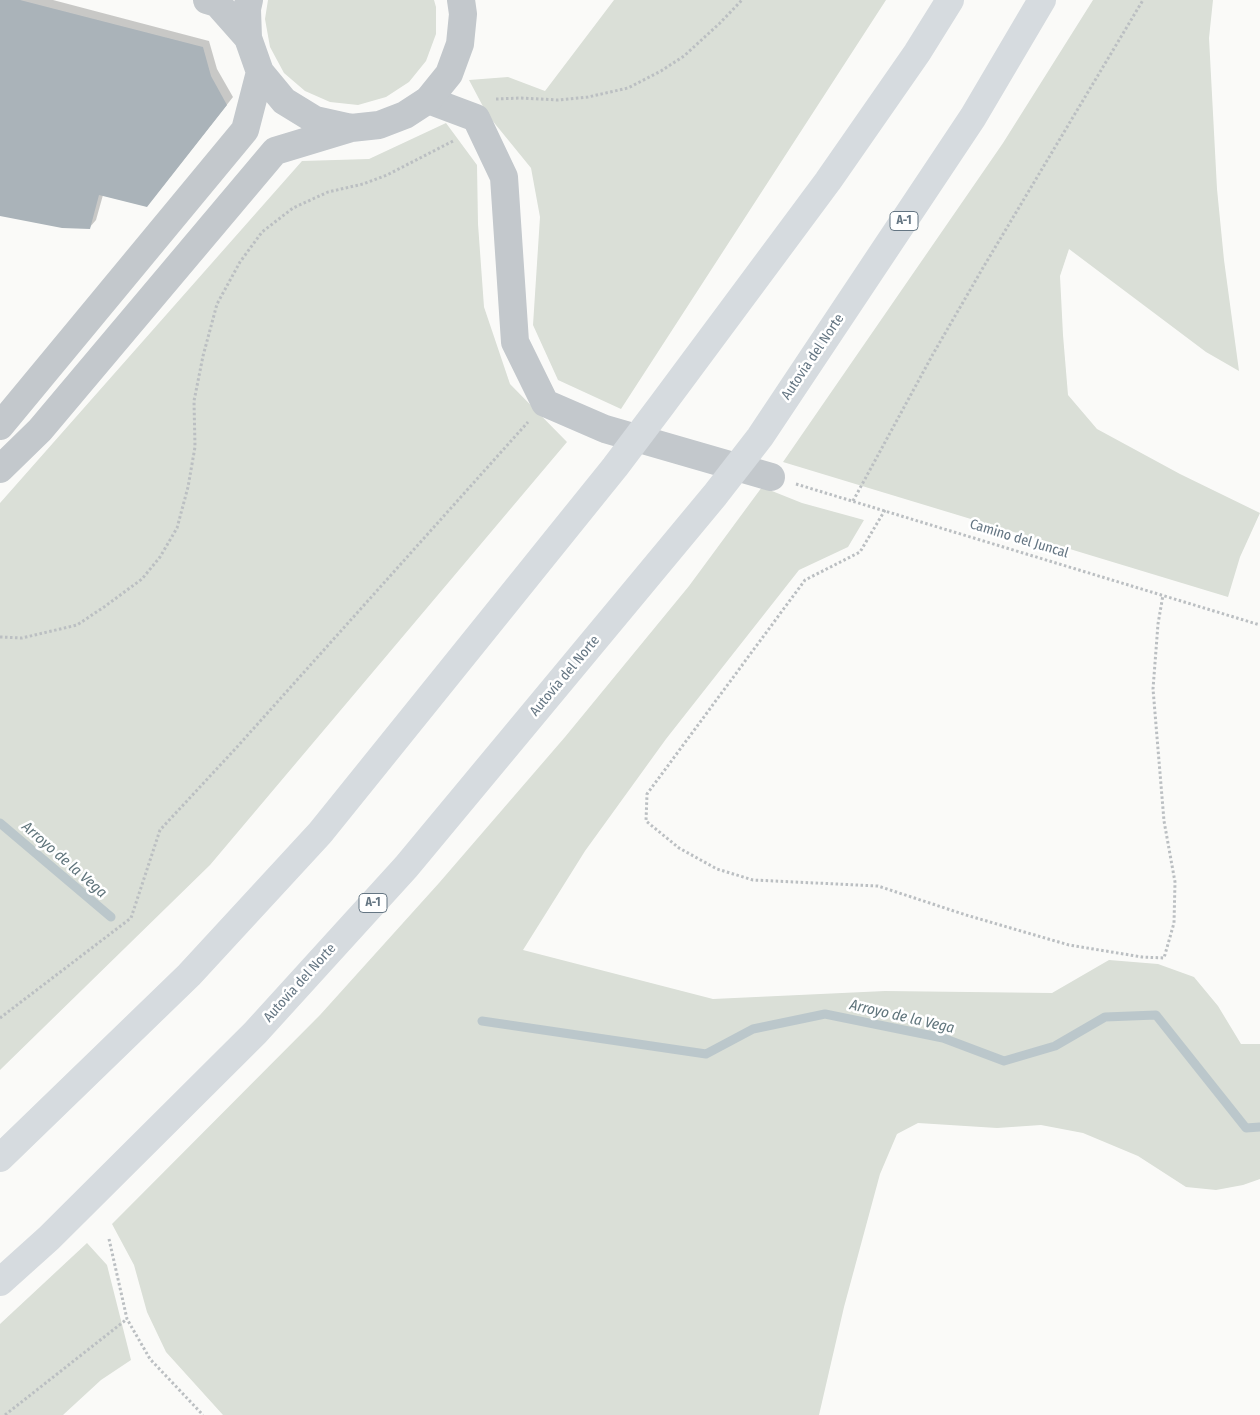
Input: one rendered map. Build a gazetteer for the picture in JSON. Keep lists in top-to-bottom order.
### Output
{
  "streets": {
    "highway": ["A-1", "Autovía del Norte"],
    "path": ["Camino del Juncal"]
  },
  "water": ["Arroyo de la Vega"]
}
